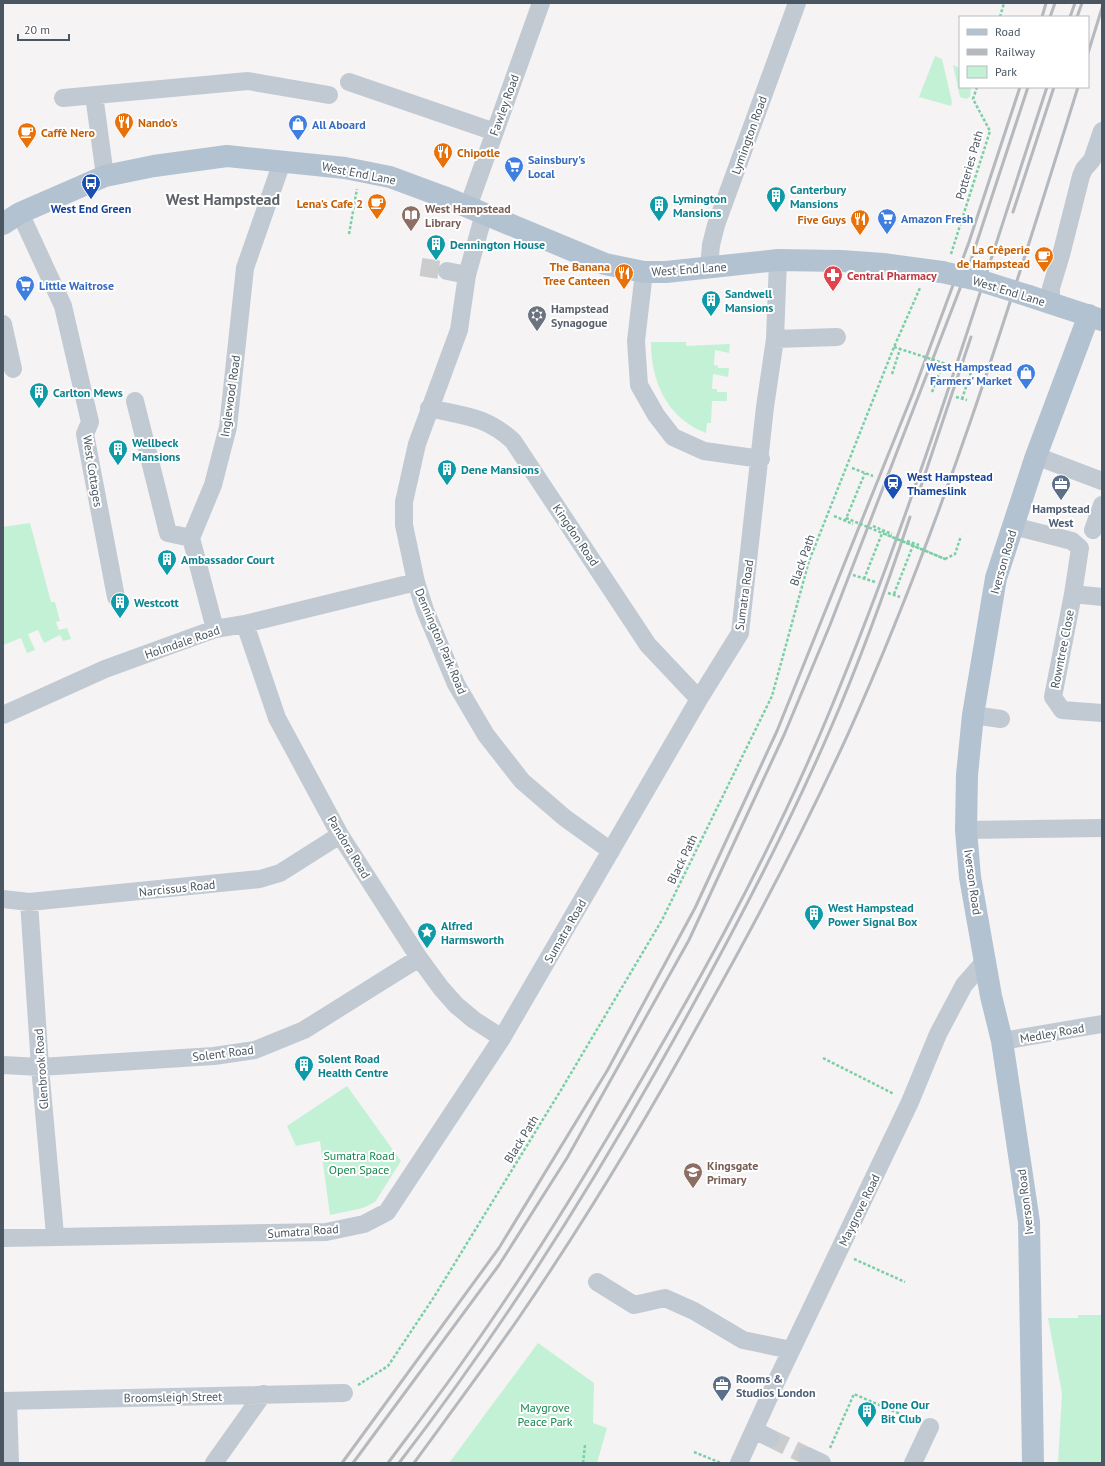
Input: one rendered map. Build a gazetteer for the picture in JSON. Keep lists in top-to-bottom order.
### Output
{
  "streets": {
    "main road": ["West End Lane", "Iverson Road"],
    "street": [
      "Fawley Road",
      "Lymington Road",
      "Inglewood Road",
      "West Cottages",
      "Kingdon Road",
      "Sumatra Road",
      "Dennington Park Road",
      "Holmdale Road",
      "Rowntree Close",
      "Pandora Road",
      "Narcissus Road",
      "Medley Road",
      "Solent Road",
      "Glenbrook Road",
      "Maygrove Road",
      "Broomsleigh Street"
    ],
    "path": ["Potteries Path", "Black Path"]
  },
  "crossings": [
    ["Fawley Road", "West End Lane"],
    ["Fawley Road", "Dennington Park Road"],
    ["Lymington Road", "West End Lane"],
    ["Potteries Path", "West End Lane"],
    ["Potteries Path", "Black Path"],
    ["West End Lane", "Inglewood Road"],
    ["West End Lane", "West Cottages"],
    ["West End Lane", "Black Path"],
    ["West End Lane", "Iverson Road"],
    ["West End Lane", "Sumatra Road"],
    ["West End Lane", "Dennington Park Road"],
    ["Kingdon Road", "Sumatra Road"],
    ["Kingdon Road", "Dennington Park Road"],
    ["Black Path", "Broomsleigh Street"],
    ["Iverson Road", "Rowntree Close"],
    ["Iverson Road", "Medley Road"],
    ["Iverson Road", "Maygrove Road"],
    ["Sumatra Road", "Dennington Park Road"],
    ["Sumatra Road", "Pandora Road"],
    ["Sumatra Road", "Glenbrook Road"],
    ["Dennington Park Road", "Holmdale Road"],
    ["Holmdale Road", "Pandora Road"],
    ["Pandora Road", "Narcissus Road"],
    ["Pandora Road", "Solent Road"],
    ["Narcissus Road", "Glenbrook Road"],
    ["Solent Road", "Glenbrook Road"]
  ],
  "districts": ["West Hampstead"],
  "parks": ["Sumatra Road Open Space", "Maygrove Peace Park"],
  "places": {
    "restaurant": [
      "Nando's",
      "Chipotle",
      "Five Guys",
      "The Banana Tree Canteen"
    ],
    "shop": ["All Aboard", "West Hampstead Farmers' Market"],
    "cafe": ["Caffè Nero", "Lena's Cafe 2", "La Crêperie de Hampstead"],
    "supermarket": ["Sainsbury's Local", "Amazon Fresh", "Little Waitrose"],
    "bus stop": ["West End Green"],
    "building": [
      "Canterbury Mansions",
      "Lymington Mansions",
      "Dennington House",
      "Sandwell Mansions",
      "Carlton Mews",
      "Wellbeck Mansions",
      "Dene Mansions",
      "Ambassador Court",
      "Westcott",
      "West Hampstead Power Signal Box",
      "Solent Road Health Centre",
      "Done Our Bit Club"
    ],
    "library": ["West Hampstead Library"],
    "pharmacy": ["Central Pharmacy"],
    "synagogue": ["Hampstead Synagogue"],
    "station": ["West Hampstead Thameslink"],
    "office": ["Hampstead West", "Rooms & Studios London"],
    "place": ["Alfred Harmsworth"],
    "school or university": ["Kingsgate Primary"]
  },
  "legend": ["Road", "Railway", "Park"],
  "scale_bar": "20 m"
}
